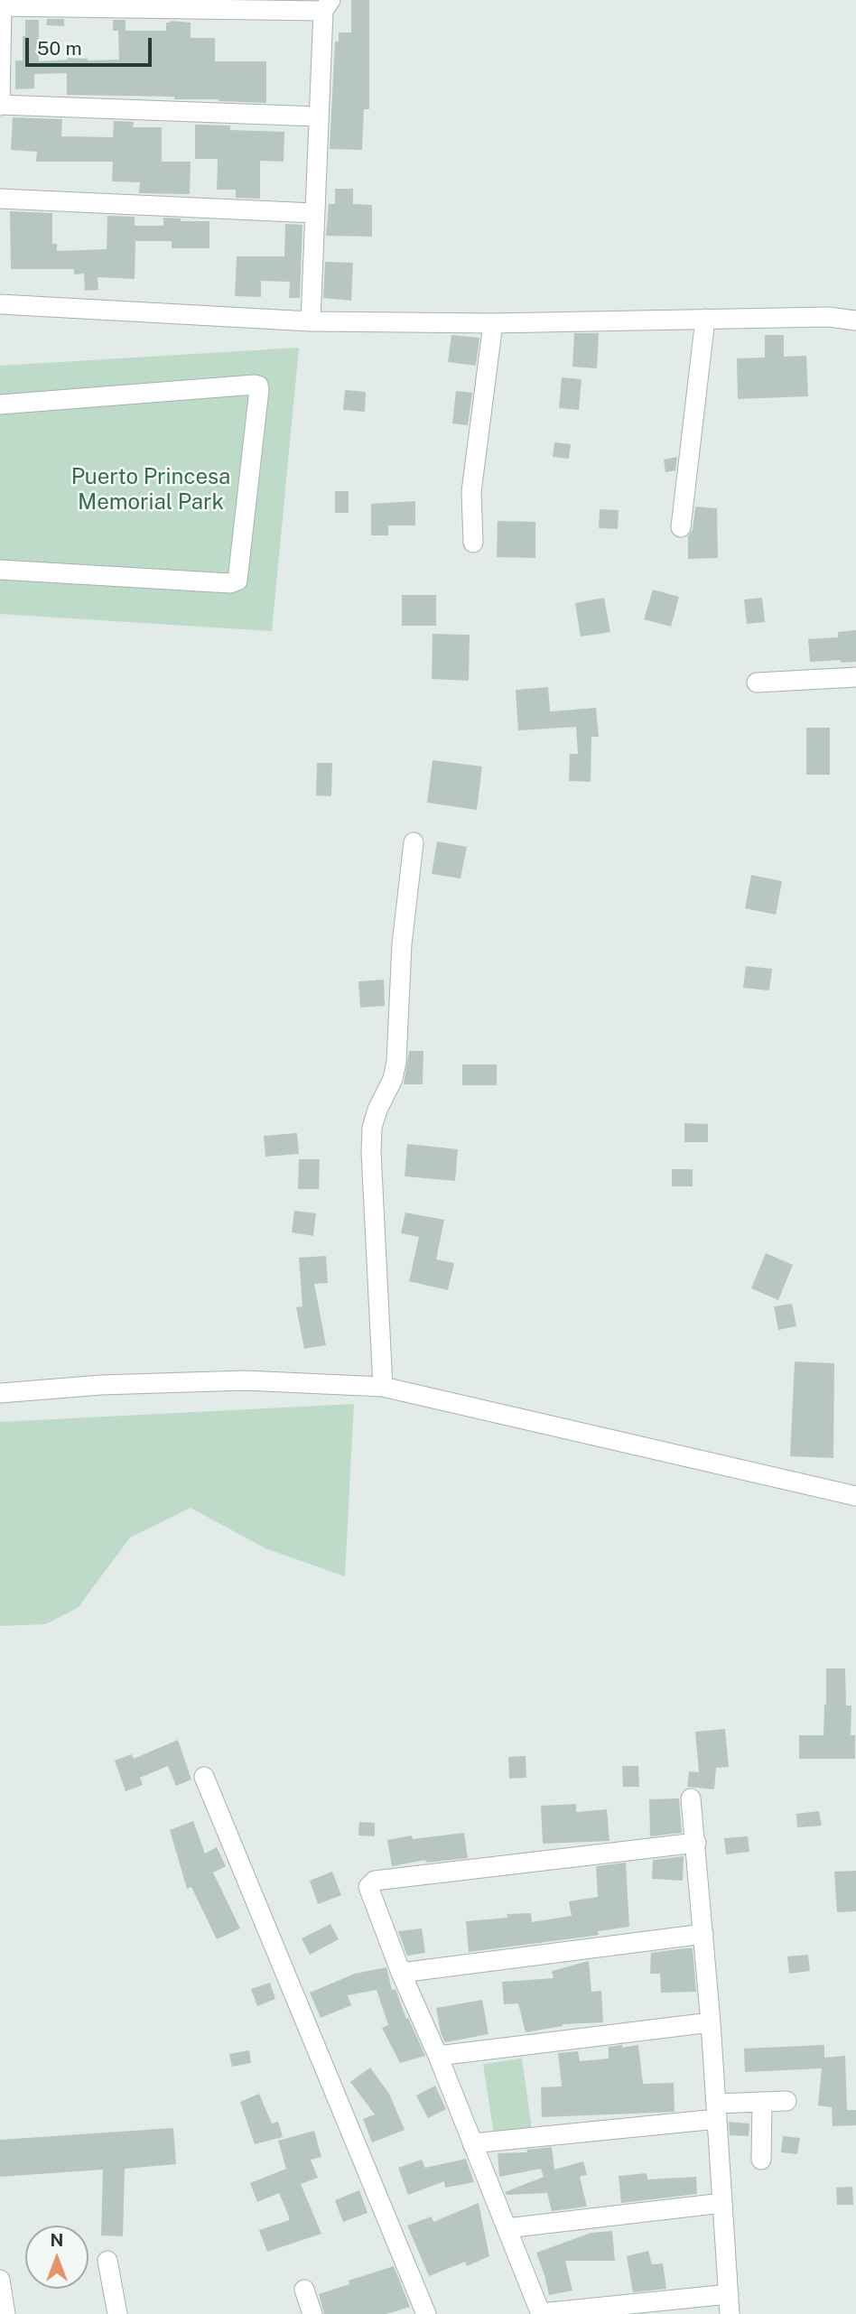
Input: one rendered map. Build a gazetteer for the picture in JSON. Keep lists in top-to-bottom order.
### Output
{
  "parks": ["Puerto Princesa Memorial Park"],
  "scale_bar": "50 m",
  "north": "top"
}
